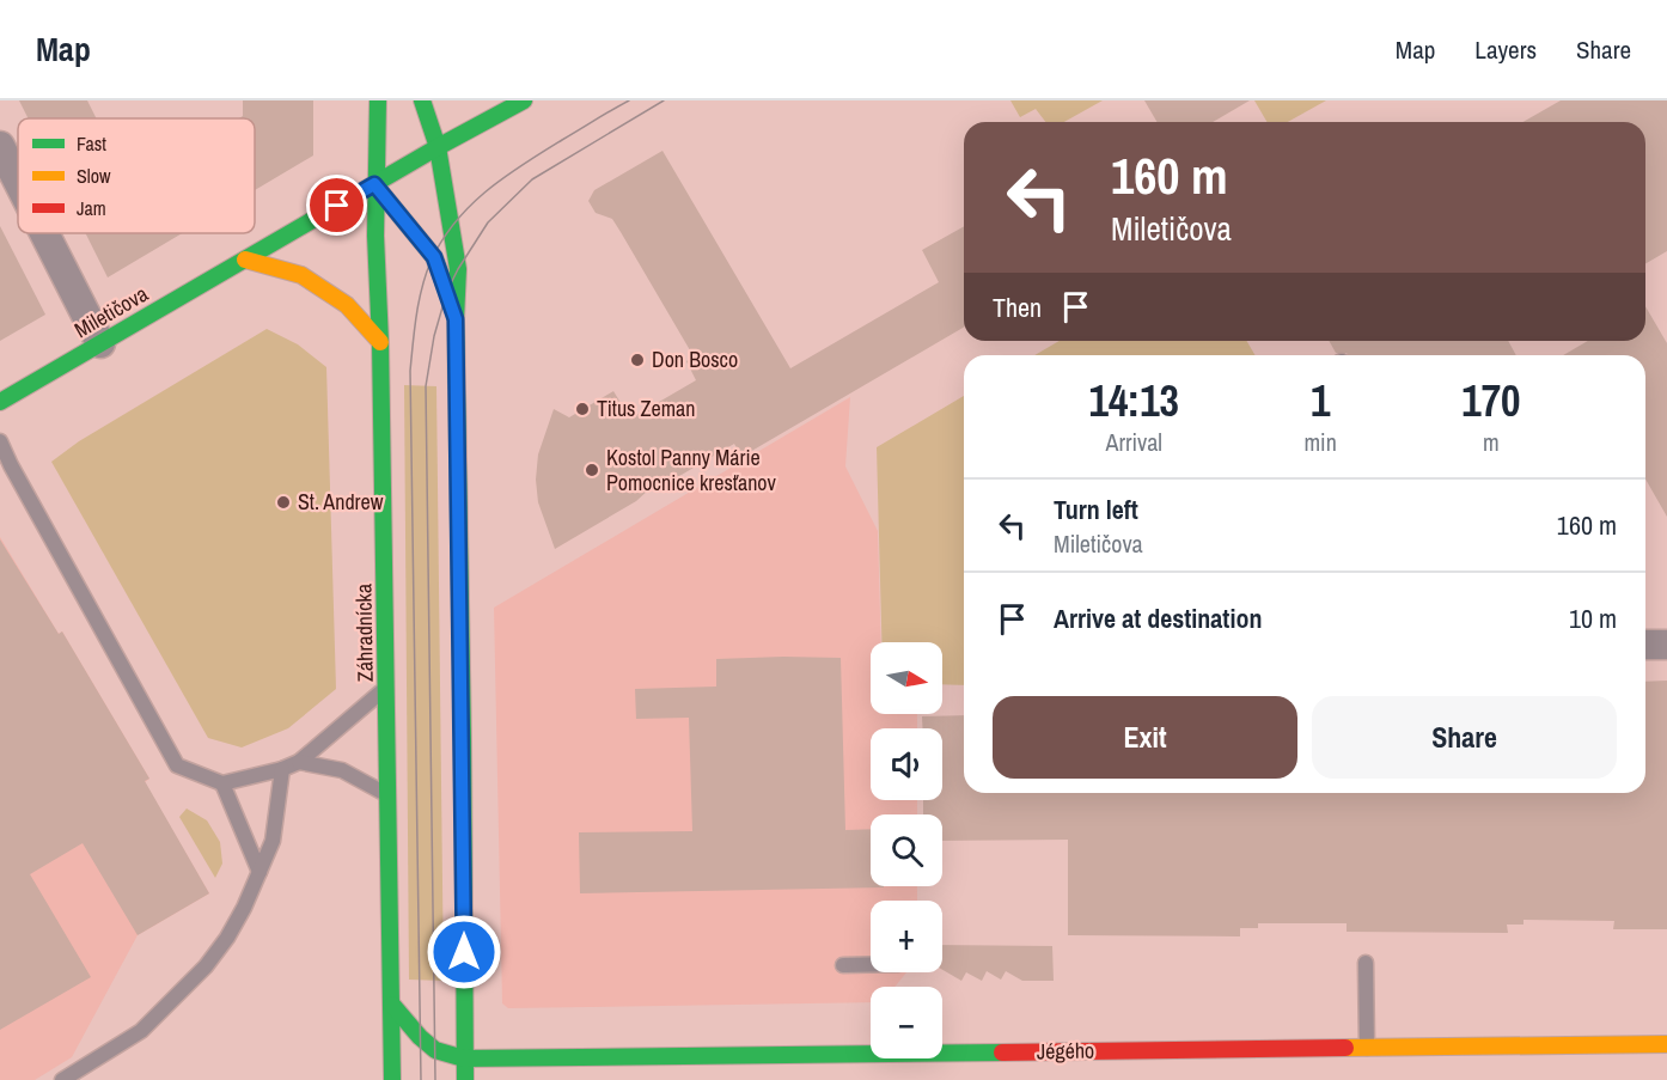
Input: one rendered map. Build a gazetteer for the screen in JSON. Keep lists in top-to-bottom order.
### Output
{
  "streets": {
    "street": ["Miletičova", "Záhradnícka", "Jégého"]
  },
  "crossings": [
    ["Miletičova", "Záhradnícka"],
    ["Záhradnícka", "Jégého"]
  ],
  "places": [
    "Don Bosco",
    "Titus Zeman",
    "Kostol Panny Márie Pomocnice kresťanov",
    "St. Andrew"
  ],
  "legend": ["Fast", "Slow", "Jam"],
  "north": "right",
  "page": {
    "header": "Map",
    "nav": ["Map", "Layers", "Share"],
    "turn": ["160 m", "Miletičova"],
    "then": "Then",
    "eta": [
      "14:13",
      "Arrival",
      "1",
      "min",
      "170",
      "m"
    ],
    "list": [
      {
        "name": "Turn left",
        "note": "Miletičova",
        "value": "160 m"
      },
      {
        "name": "Arrive at destination",
        "value": "10 m"
      }
    ],
    "map_buttons": ["+", "−"],
    "buttons": ["Exit", "Share"]
  }
}
